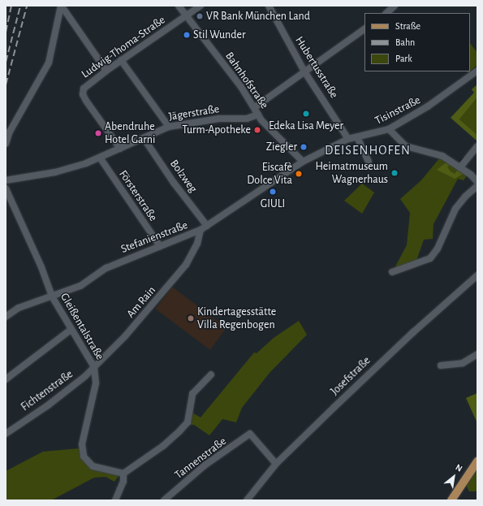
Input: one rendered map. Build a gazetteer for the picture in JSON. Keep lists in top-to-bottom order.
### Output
{
  "streets": {
    "street": [
      "Ludwig-Thoma-Straße",
      "Hubertusstraße",
      "Bahnhofstraße",
      "Tisinstraße",
      "Jägerstraße",
      "Bolzweg",
      "Försterstraße",
      "Stefanienstraße",
      "Am Rain",
      "Gleißentalstraße",
      "Josefstraße",
      "Fichtenstraße",
      "Tannenstraße"
    ]
  },
  "crossings": [
    ["Ludwig-Thoma-Straße", "Bahnhofstraße"],
    ["Ludwig-Thoma-Straße", "Jägerstraße"],
    ["Hubertusstraße", "Tisinstraße"],
    ["Bahnhofstraße", "Tisinstraße"],
    ["Bahnhofstraße", "Jägerstraße"],
    ["Bahnhofstraße", "Stefanienstraße"],
    ["Tisinstraße", "Stefanienstraße"],
    ["Jägerstraße", "Bolzweg"],
    ["Jägerstraße", "Försterstraße"],
    ["Bolzweg", "Stefanienstraße"],
    ["Försterstraße", "Stefanienstraße"],
    ["Stefanienstraße", "Am Rain"],
    ["Stefanienstraße", "Gleißentalstraße"],
    ["Am Rain", "Gleißentalstraße"],
    ["Am Rain", "Fichtenstraße"],
    ["Gleißentalstraße", "Fichtenstraße"],
    ["Josefstraße", "Tannenstraße"]
  ],
  "districts": ["DEISENHOFEN"],
  "places": [
    "VR Bank München Land",
    "Stil Wunder",
    "Edeka Lisa Meyer",
    "Turm-Apotheke",
    "Abendruhe Hotel Garni",
    "Ziegler",
    "Heimatmuseum Wagnerhaus",
    "Eiscafè Dolce Vita",
    "GIULI",
    "Kindertagesstätte Villa Regenbogen"
  ],
  "legend": ["Straße", "Bahn", "Park"],
  "north": "top right"
}
